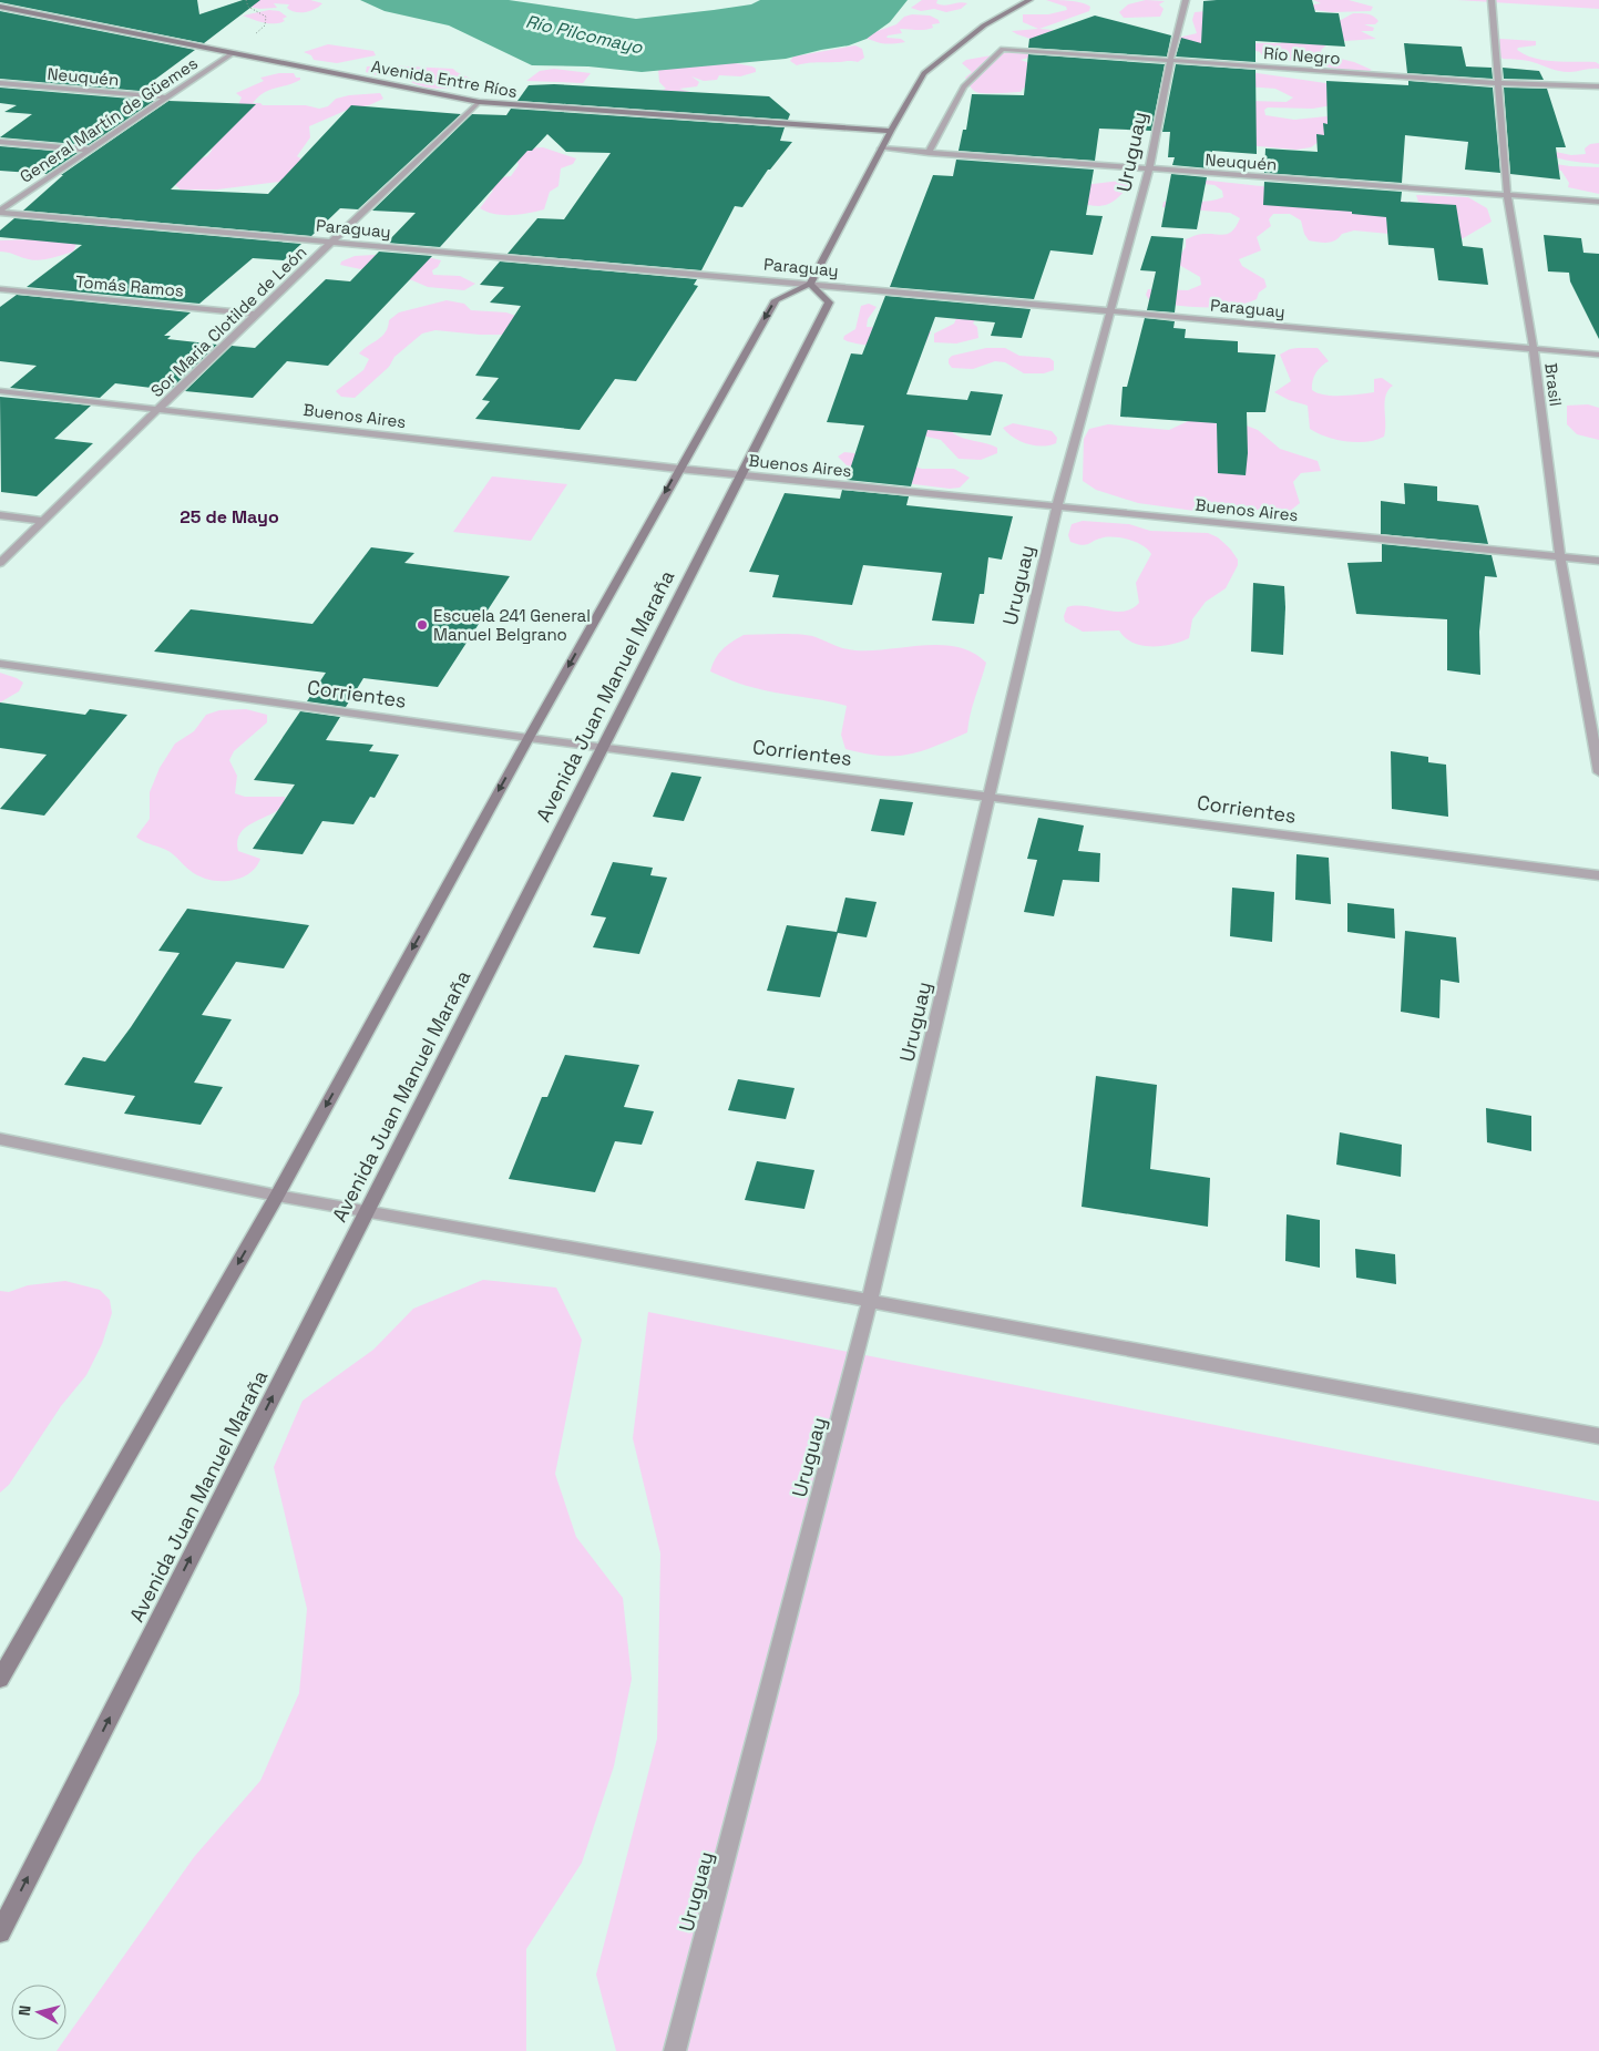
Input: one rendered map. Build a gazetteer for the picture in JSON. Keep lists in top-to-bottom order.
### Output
{
  "streets": {
    "street": [
      "Río Negro",
      "Neuquén",
      "Avenida Entre Ríos",
      "General Martín de Güemes",
      "Uruguay",
      "Paraguay",
      "Tomás Ramos",
      "Sor Maria Clotilde de León",
      "Brasil",
      "Buenos Aires",
      "Corrientes",
      "Avenida Juan Manuel Maraña"
    ]
  },
  "crossings": [
    ["Río Negro", "Neuquén"],
    ["Río Negro", "Uruguay"],
    ["Río Negro", "Brasil"],
    ["Neuquén", "General Martín de Güemes"],
    ["Neuquén", "Uruguay"],
    ["Neuquén", "Brasil"],
    ["Avenida Entre Ríos", "General Martín de Güemes"],
    ["Avenida Entre Ríos", "Sor Maria Clotilde de León"],
    ["General Martín de Güemes", "Paraguay"],
    ["Uruguay", "Paraguay"],
    ["Uruguay", "Buenos Aires"],
    ["Uruguay", "Corrientes"],
    ["Paraguay", "Sor Maria Clotilde de León"],
    ["Paraguay", "Brasil"],
    ["Paraguay", "Avenida Juan Manuel Maraña"],
    ["Tomás Ramos", "Sor Maria Clotilde de León"],
    ["Sor Maria Clotilde de León", "Buenos Aires"],
    ["Brasil", "Buenos Aires"],
    ["Buenos Aires", "Avenida Juan Manuel Maraña"],
    ["Corrientes", "Avenida Juan Manuel Maraña"]
  ],
  "districts": ["25 de Mayo"],
  "water": ["Río Pilcomayo"],
  "places": ["Escuela 241 General Manuel Belgrano"],
  "north": "left"
}
